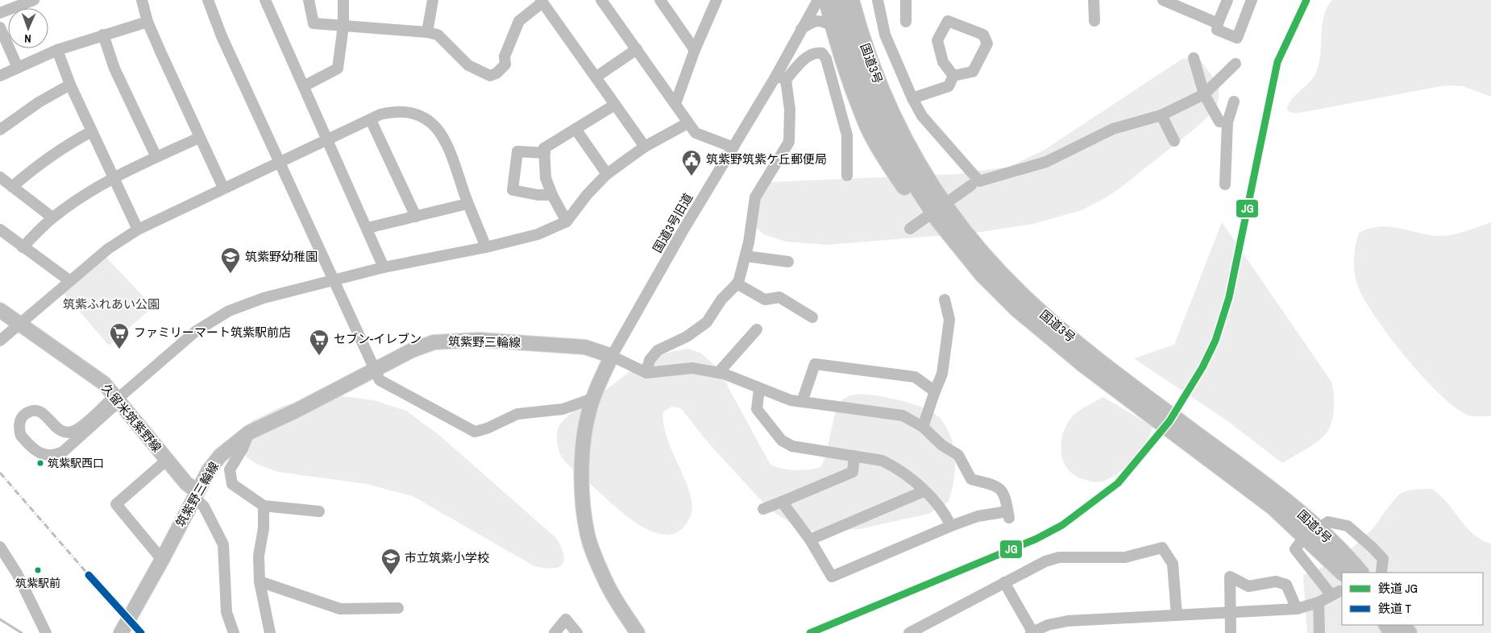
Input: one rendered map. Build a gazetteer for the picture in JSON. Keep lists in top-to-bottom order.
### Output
{
  "streets": {
    "highway": ["国道3号"],
    "main road": ["筑紫野三輪線", "久留米筑紫野線"],
    "street": ["国道3号旧道"]
  },
  "crossings": [
    ["国道3号旧道", "筑紫野三輪線"],
    ["筑紫野三輪線", "久留米筑紫野線"]
  ],
  "parks": ["筑紫ふれあい公園"],
  "places": {
    "public building": ["筑紫野筑紫ケ丘郵便局"],
    "school or university": ["筑紫野幼稚園", "市立筑紫小学校"],
    "supermarket": ["ファミリーマート筑紫駅前店", "セブン-イレブン"],
    "other": ["筑紫駅西口", "筑紫駅前"]
  },
  "lines": ["rail line JG", "rail line T"],
  "legend": ["鉄道 JG", "鉄道 T"],
  "north": "bottom"
}
